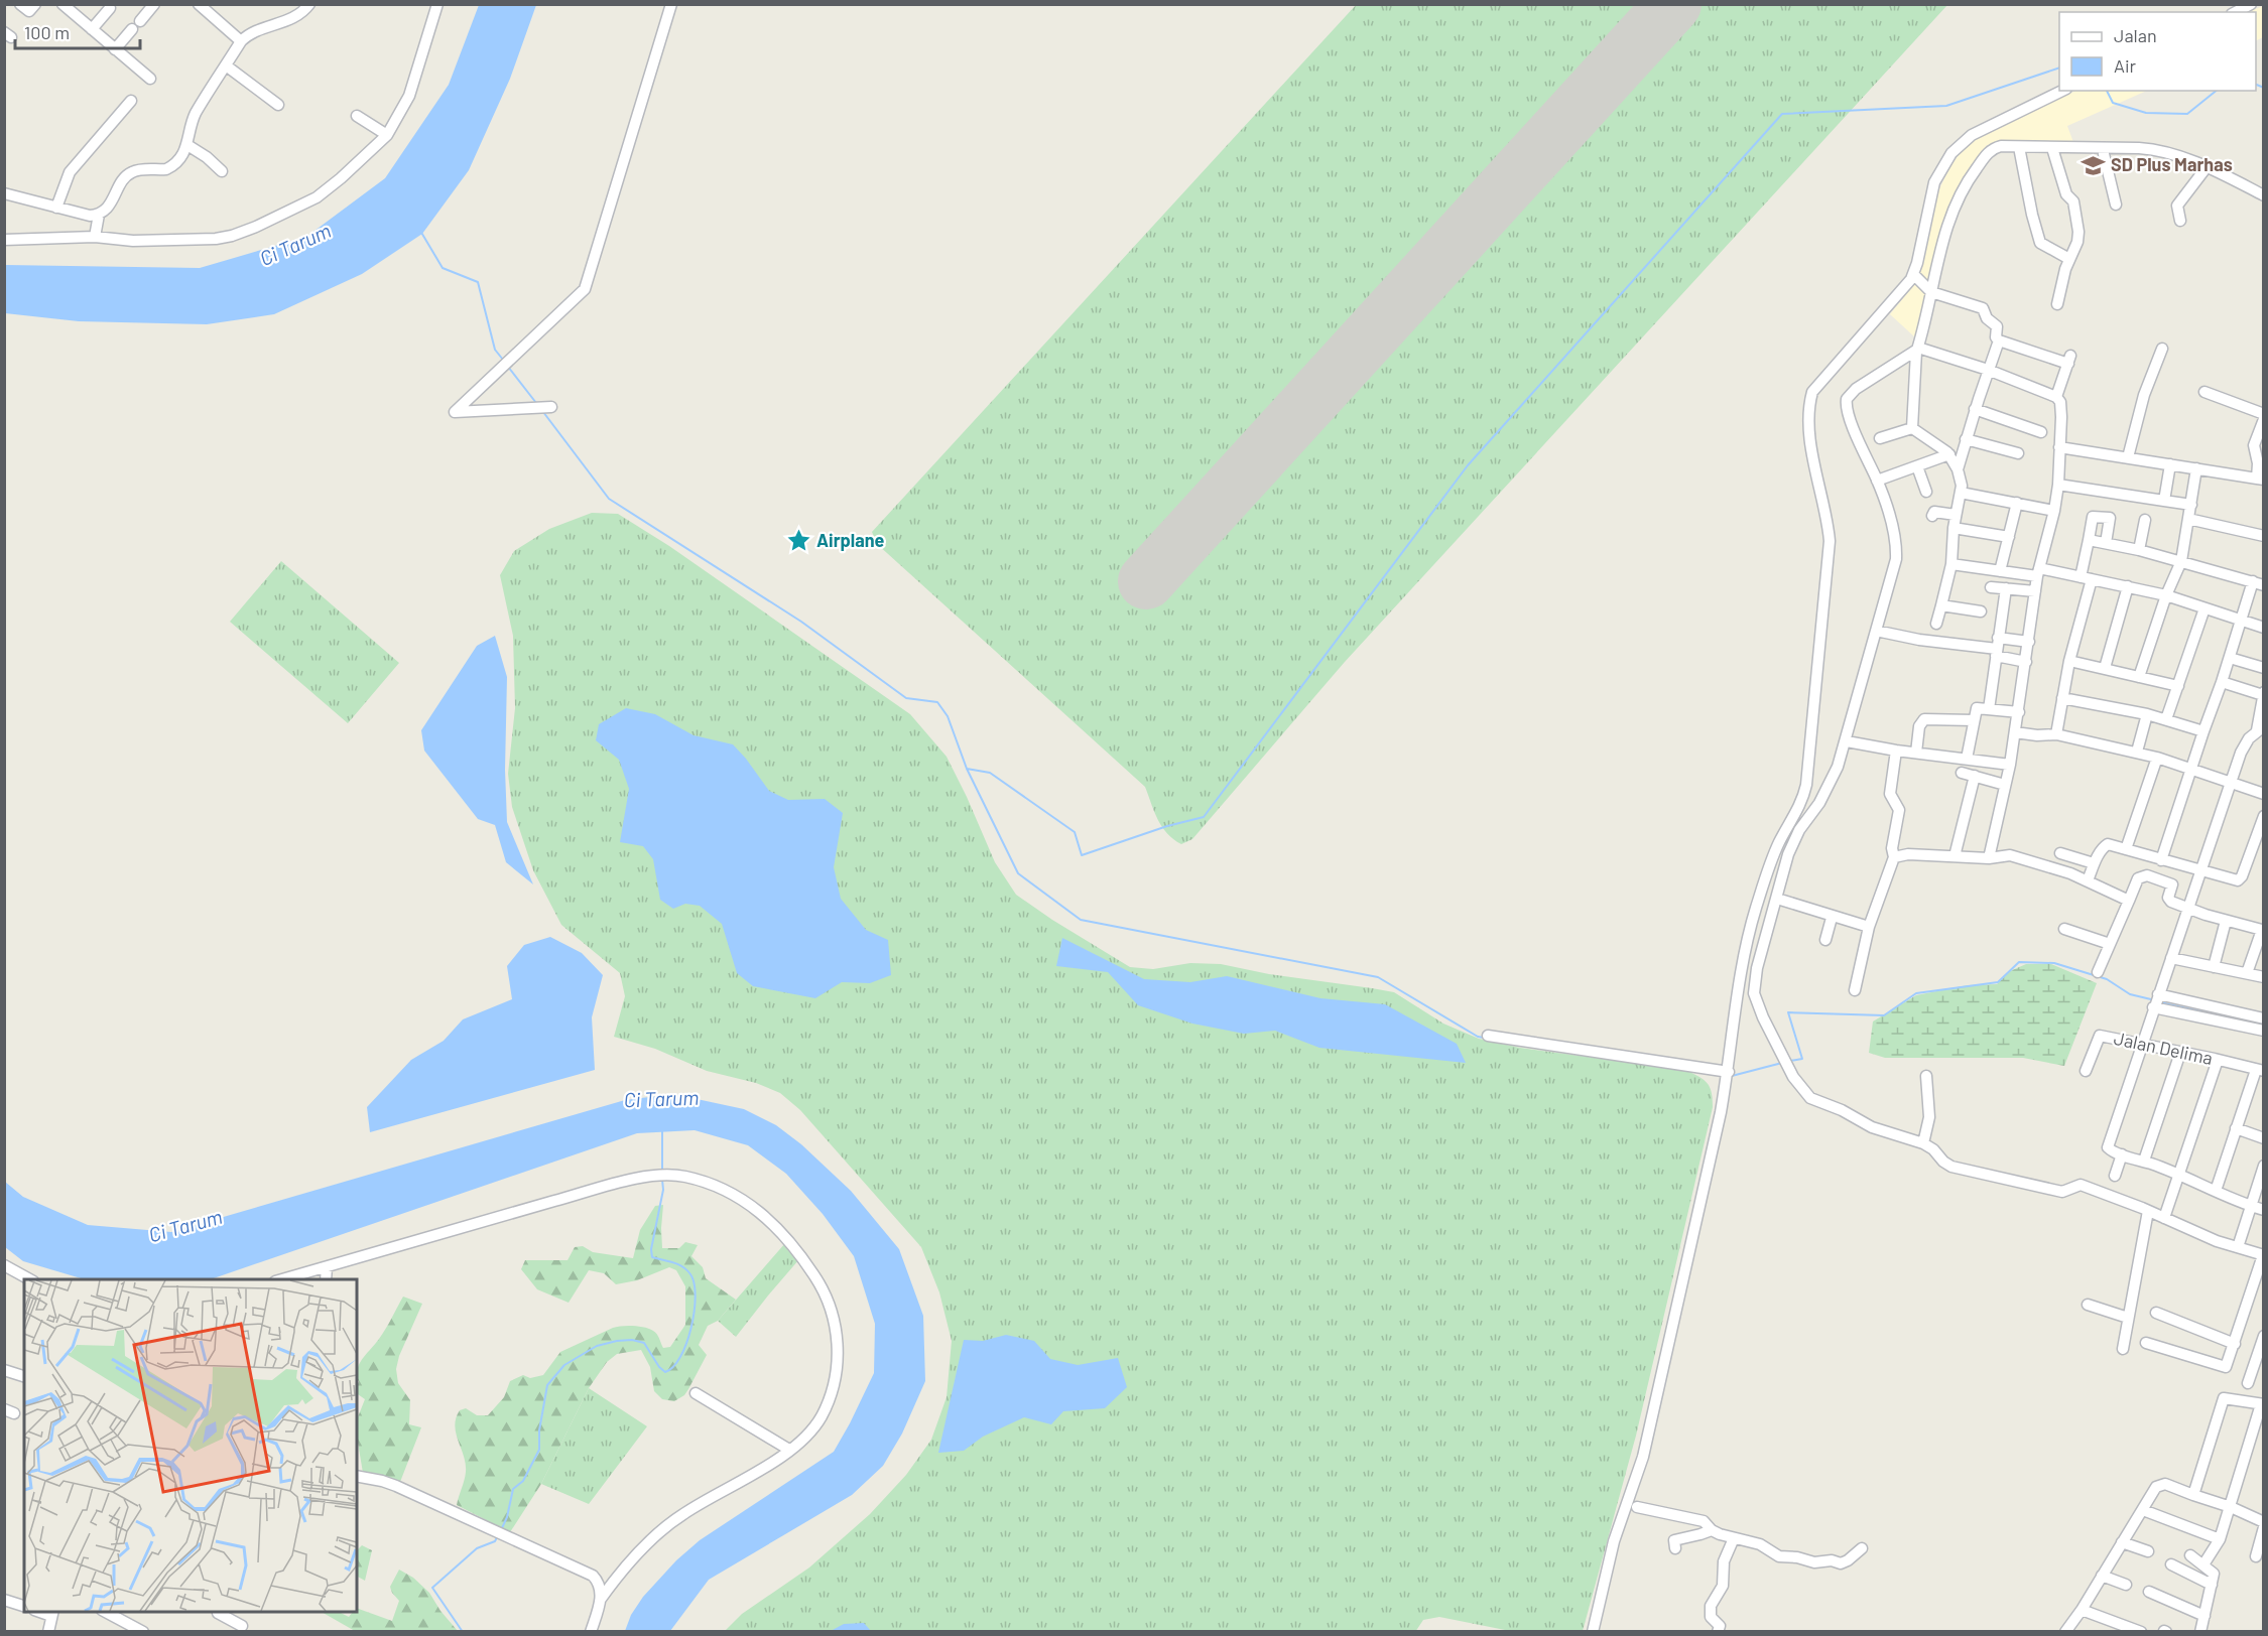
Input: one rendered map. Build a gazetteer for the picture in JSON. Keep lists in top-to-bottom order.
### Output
{
  "streets": {
    "street": ["Jalan Delima"]
  },
  "water": ["Ci Tarum"],
  "places": {
    "school or university": ["SD Plus Marhas"],
    "place": ["Airplane"]
  },
  "legend": ["Jalan", "Air"],
  "scale_bar": "100 m"
}
